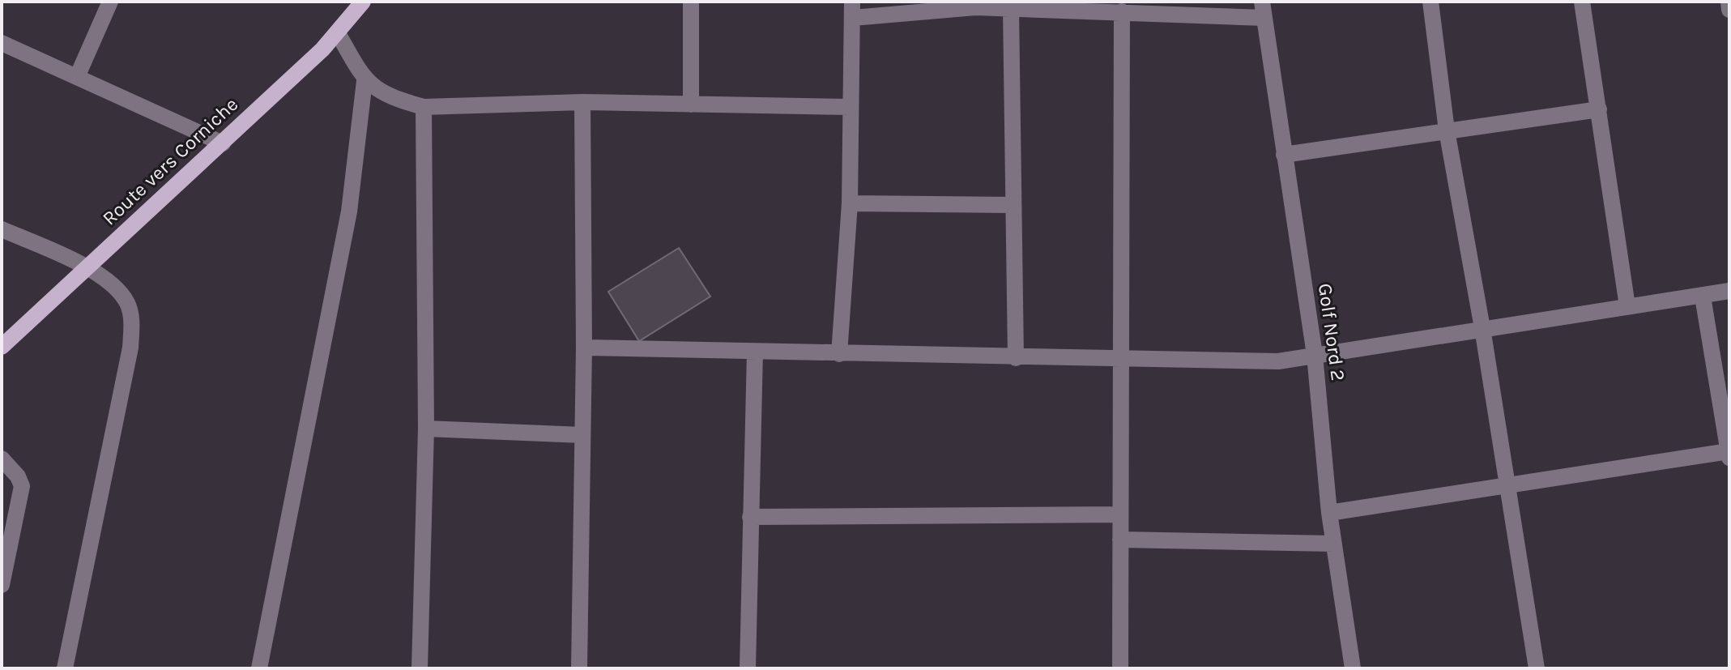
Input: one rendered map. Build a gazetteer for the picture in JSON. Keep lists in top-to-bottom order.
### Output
{
  "streets": {
    "main road": ["Route vers Corniche"],
    "street": ["Golf Nord 2"]
  }
}
